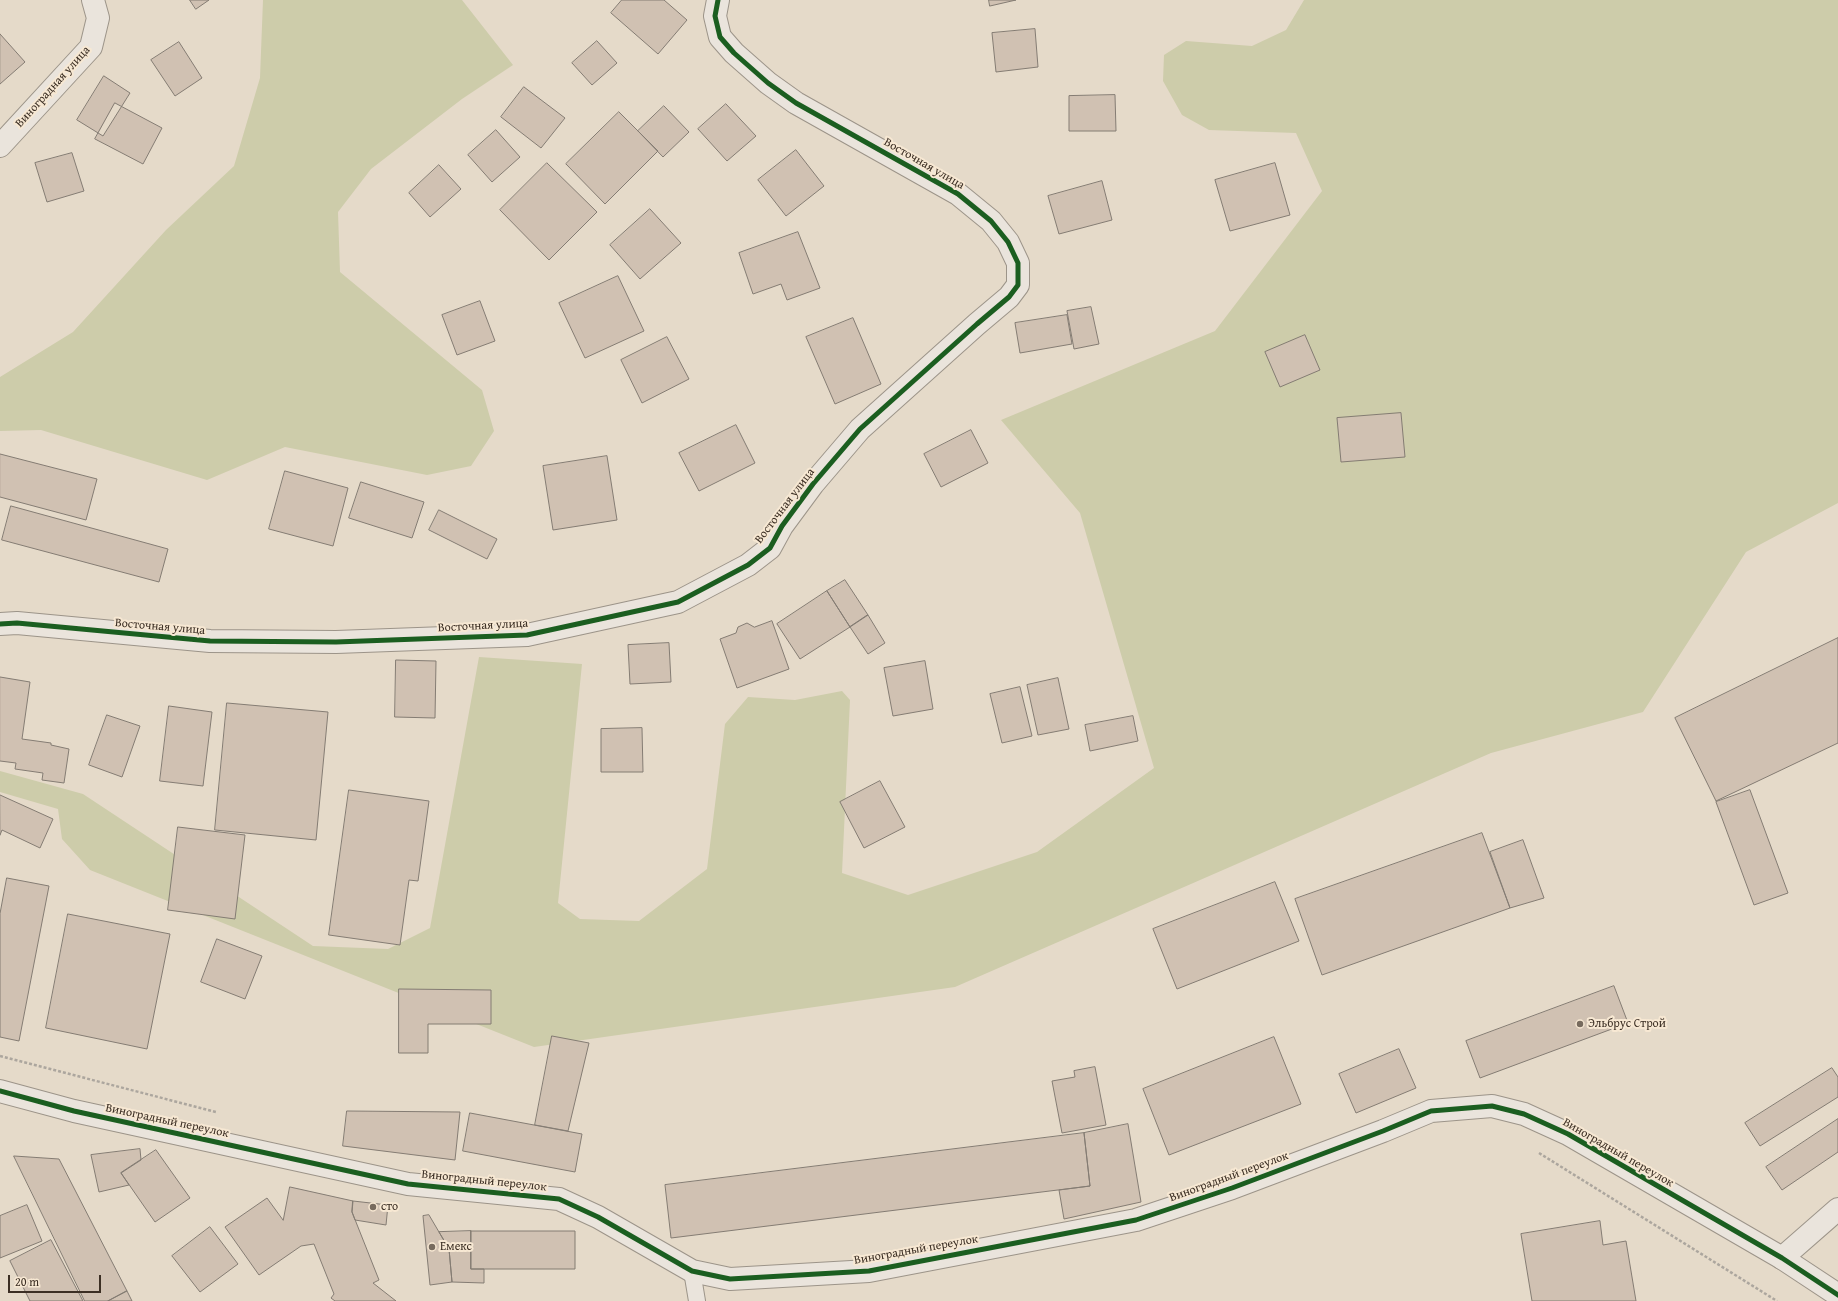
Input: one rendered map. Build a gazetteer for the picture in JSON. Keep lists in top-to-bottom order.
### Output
{
  "streets": {
    "street": ["Виноградная улица", "Восточная улица", "Виноградный переулок"]
  },
  "places": ["Эльбрус Строй", "сто", "Емекс"],
  "scale_bar": "20 m"
}
